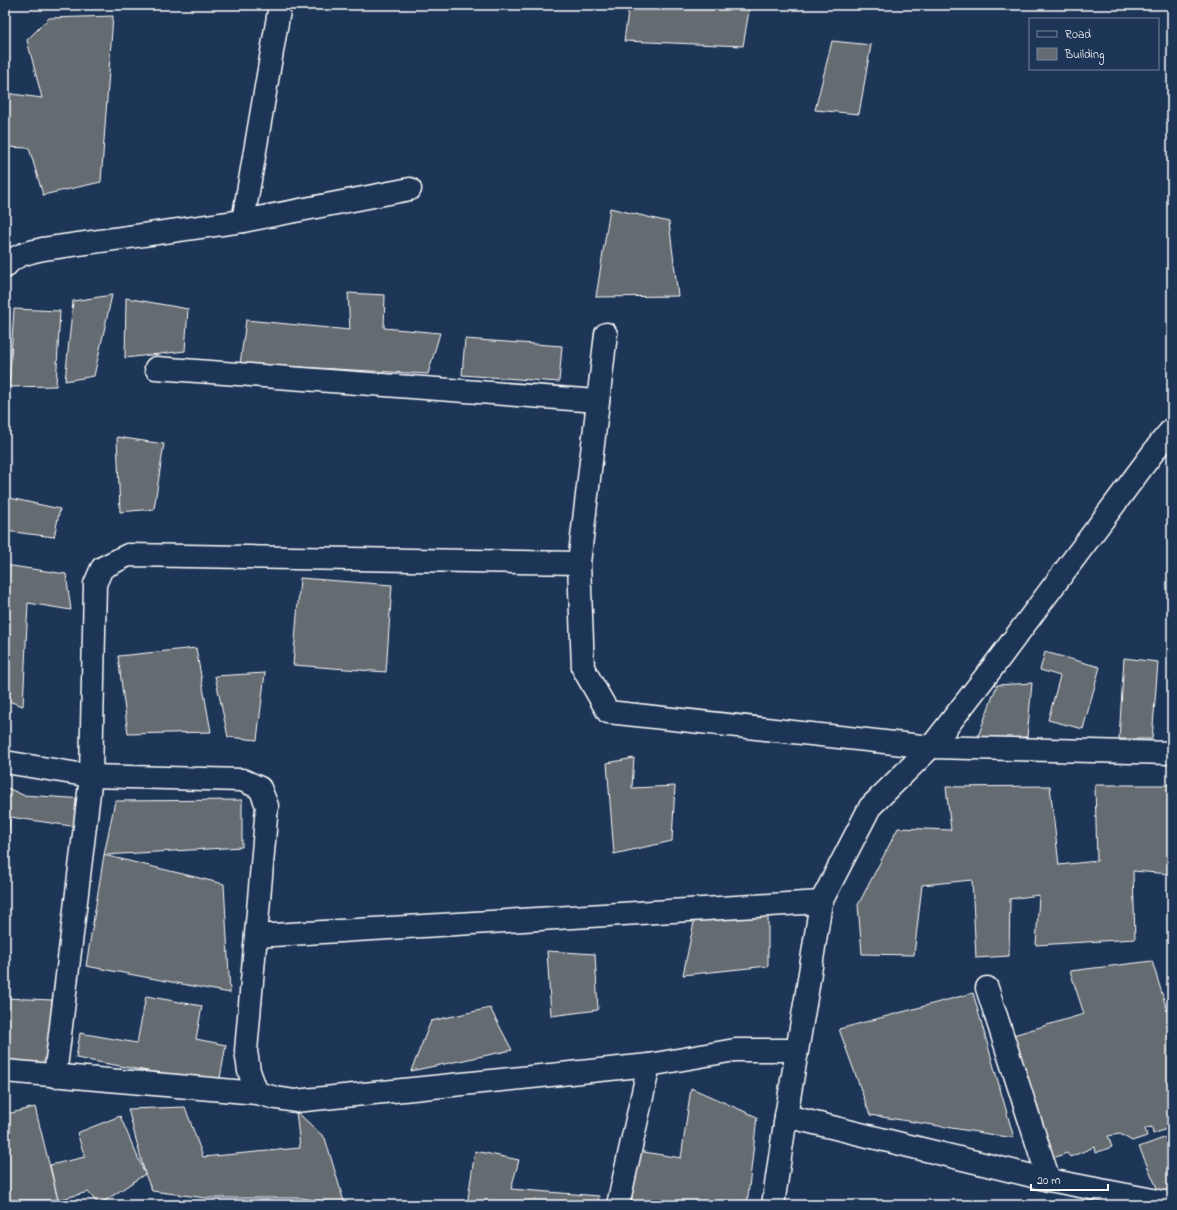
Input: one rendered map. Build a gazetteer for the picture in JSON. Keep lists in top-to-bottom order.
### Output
{
  "legend": ["Road", "Building"],
  "scale_bar": "20 m"
}
